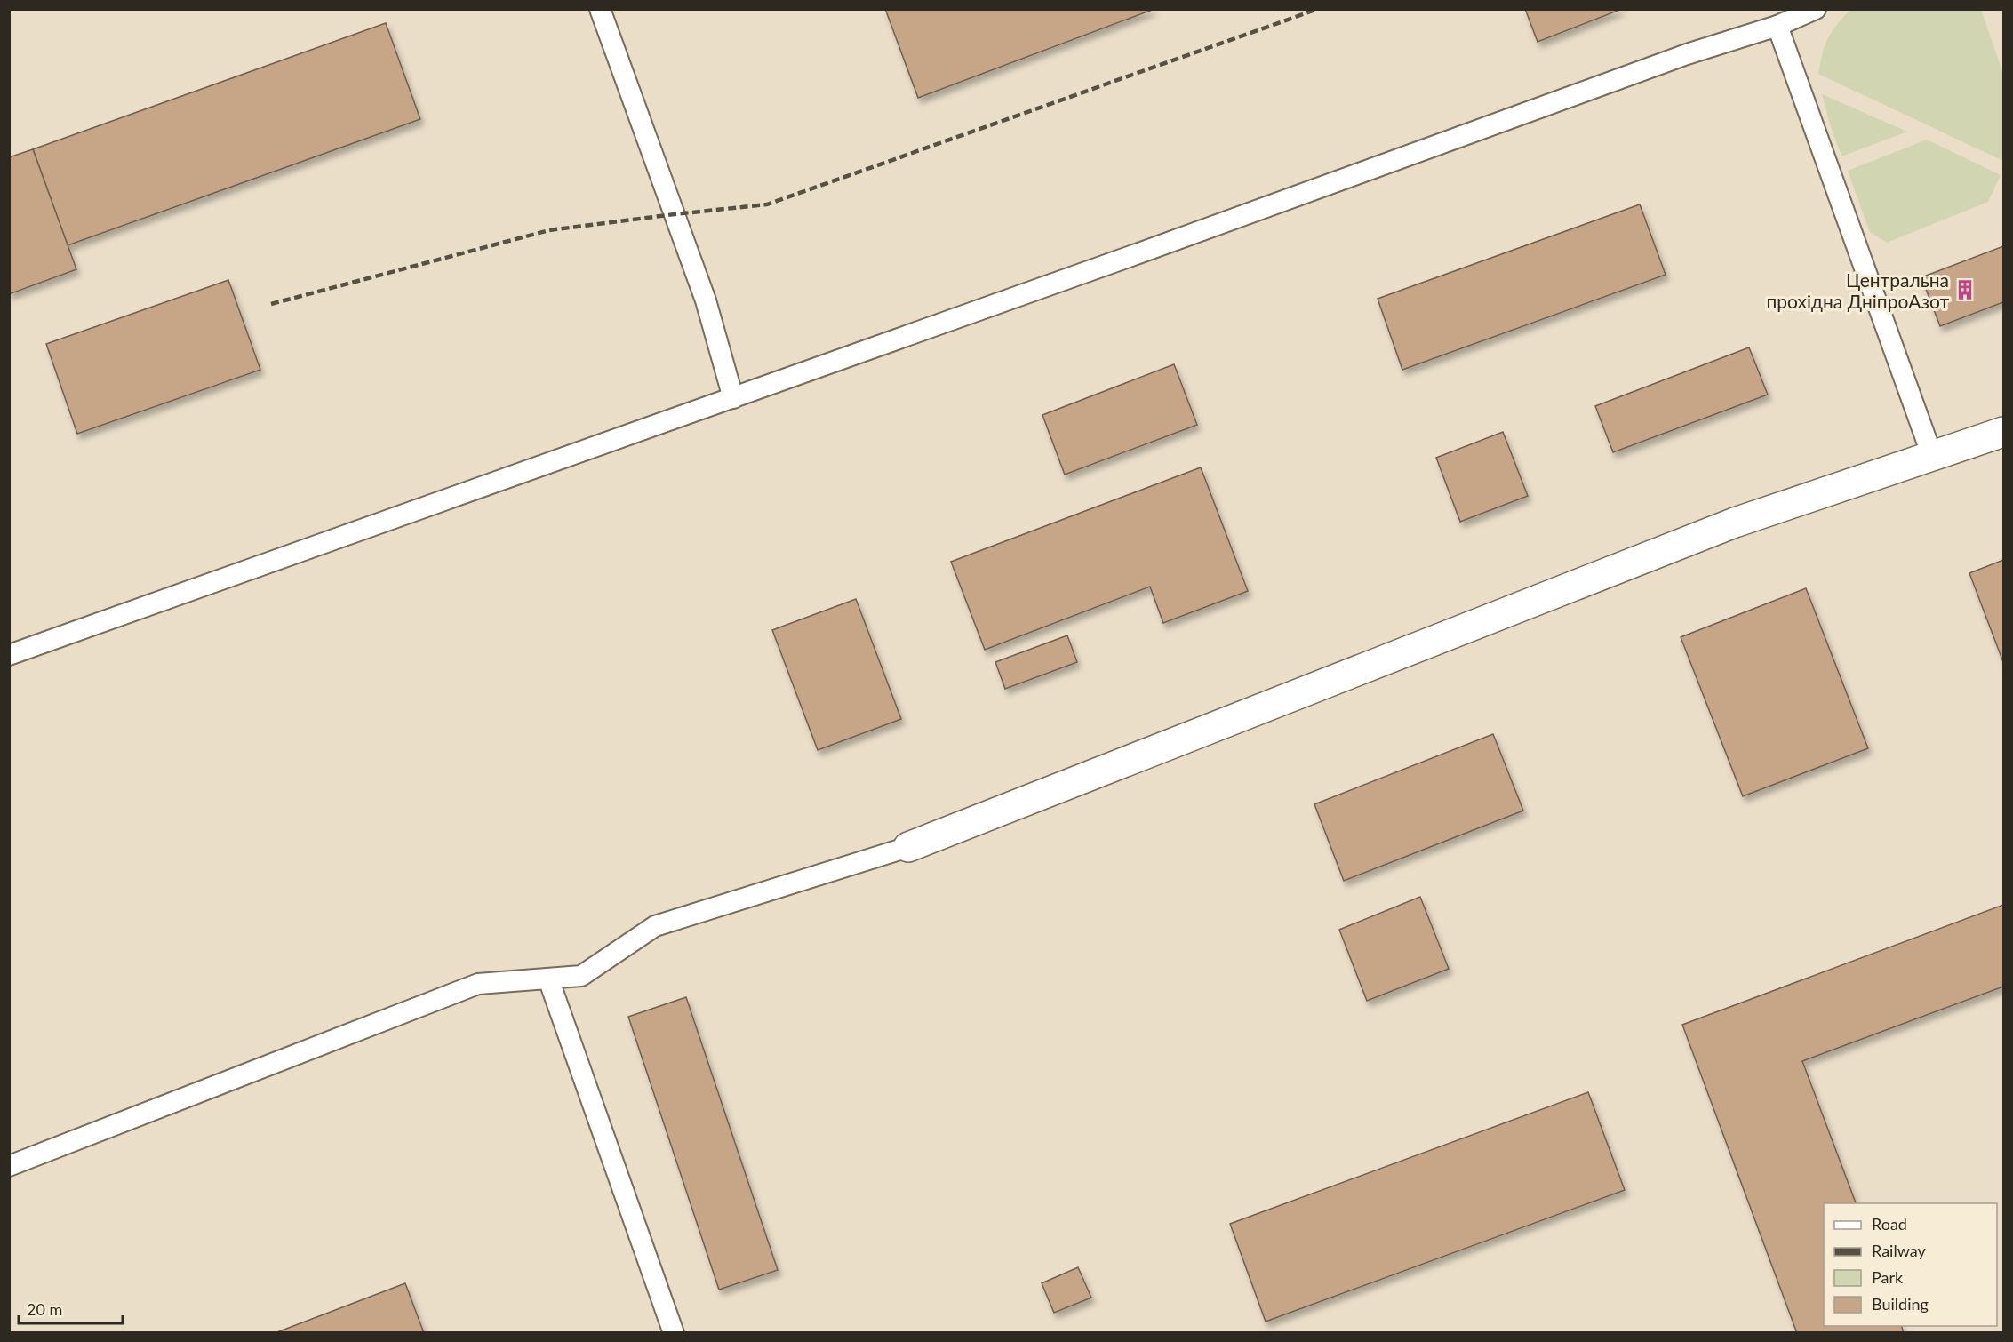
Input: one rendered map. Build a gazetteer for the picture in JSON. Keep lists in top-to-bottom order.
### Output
{
  "places": {
    "building": ["Центральна прохідна ДніпроАзот"]
  },
  "legend": [
    "Road",
    "Railway",
    "Park",
    "Building"
  ],
  "scale_bar": "20 m"
}
